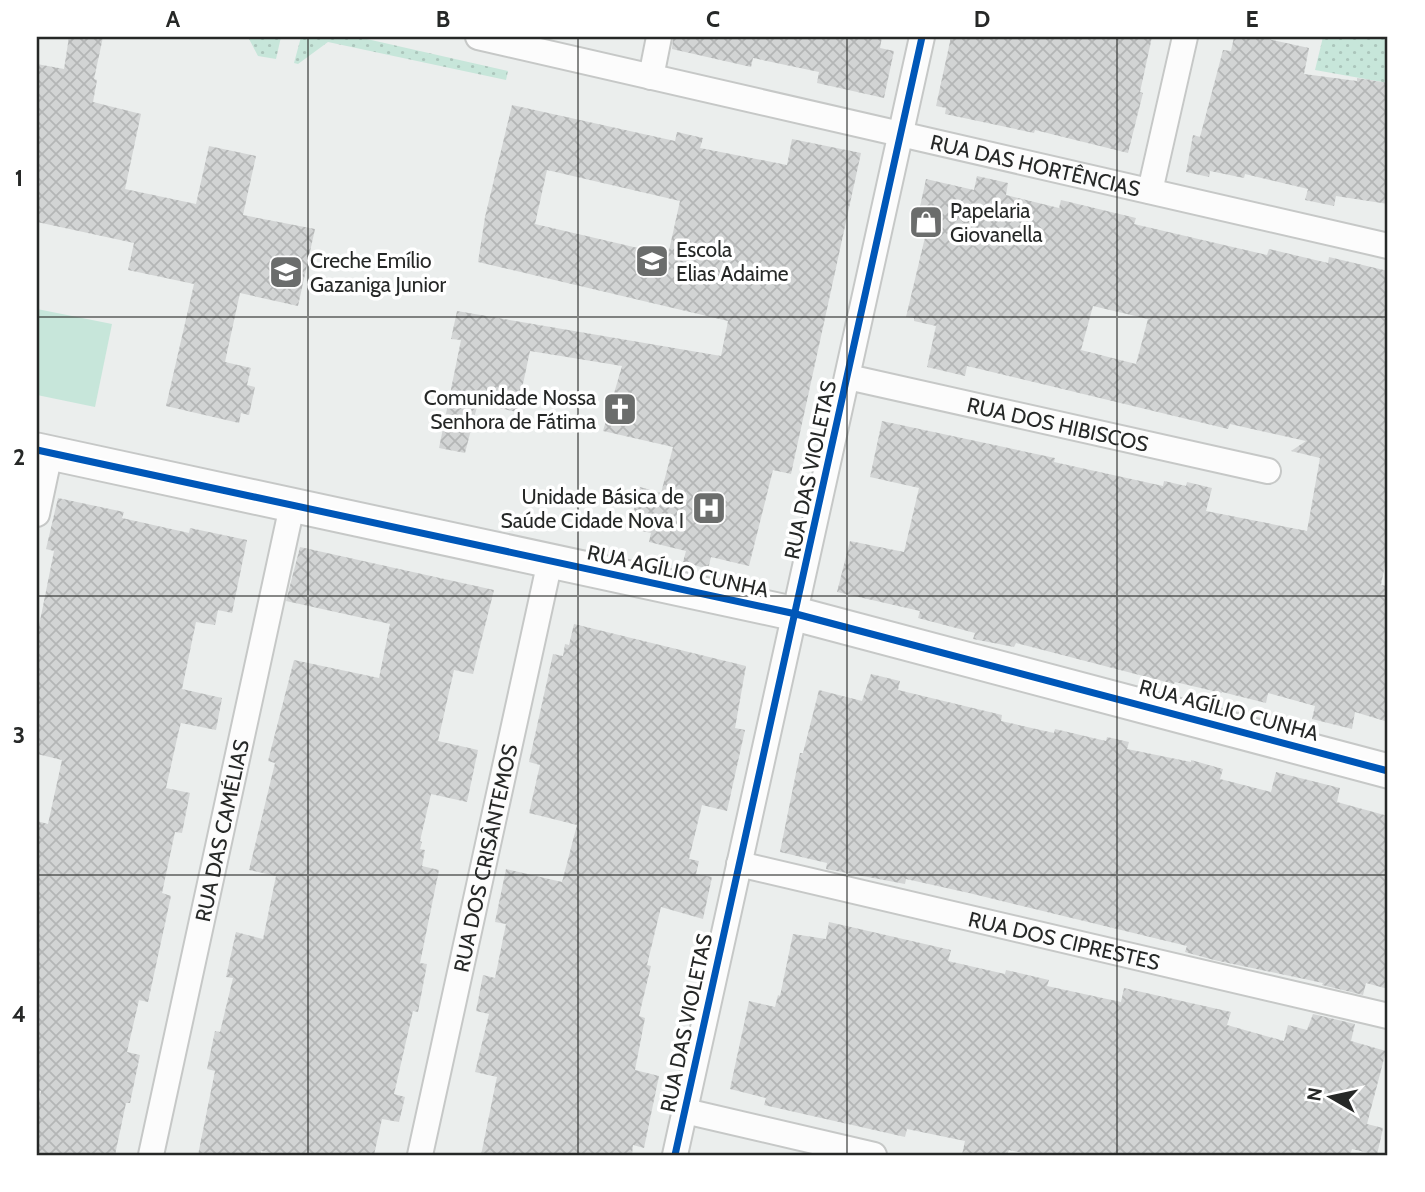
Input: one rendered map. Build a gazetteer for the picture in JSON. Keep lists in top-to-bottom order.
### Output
{
  "streets": {
    "main road": ["RUA AGÍLIO CUNHA"],
    "street": [
      "RUA DAS HORTÊNCIAS",
      "RUA DOS HIBISCOS",
      "RUA DAS VIOLETAS",
      "RUA DAS CAMÉLIAS",
      "RUA DOS CRISÂNTEMOS",
      "RUA DOS CIPRESTES"
    ]
  },
  "crossings": [
    ["RUA DAS HORTÊNCIAS", "RUA DAS VIOLETAS"],
    ["RUA DOS HIBISCOS", "RUA DAS VIOLETAS"],
    ["RUA DAS VIOLETAS", "RUA AGÍLIO CUNHA"],
    ["RUA DAS VIOLETAS", "RUA DOS CIPRESTES"],
    ["RUA AGÍLIO CUNHA", "RUA DAS CAMÉLIAS"],
    ["RUA AGÍLIO CUNHA", "RUA DOS CRISÂNTEMOS"]
  ],
  "places": {
    "shop": ["Papelaria Giovanella"],
    "school or university": ["Escola Elias Adaime", "Creche Emílio Gazaniga Junior"],
    "church": ["Comunidade Nossa Senhora de Fátima"],
    "hospital": ["Unidade Básica de Saúde Cidade Nova I"]
  },
  "north": "left",
  "grid": {
    "columns": [
      "A",
      "B",
      "C",
      "D",
      "E"
    ],
    "rows": [
      "1",
      "2",
      "3",
      "4"
    ]
  }
}
